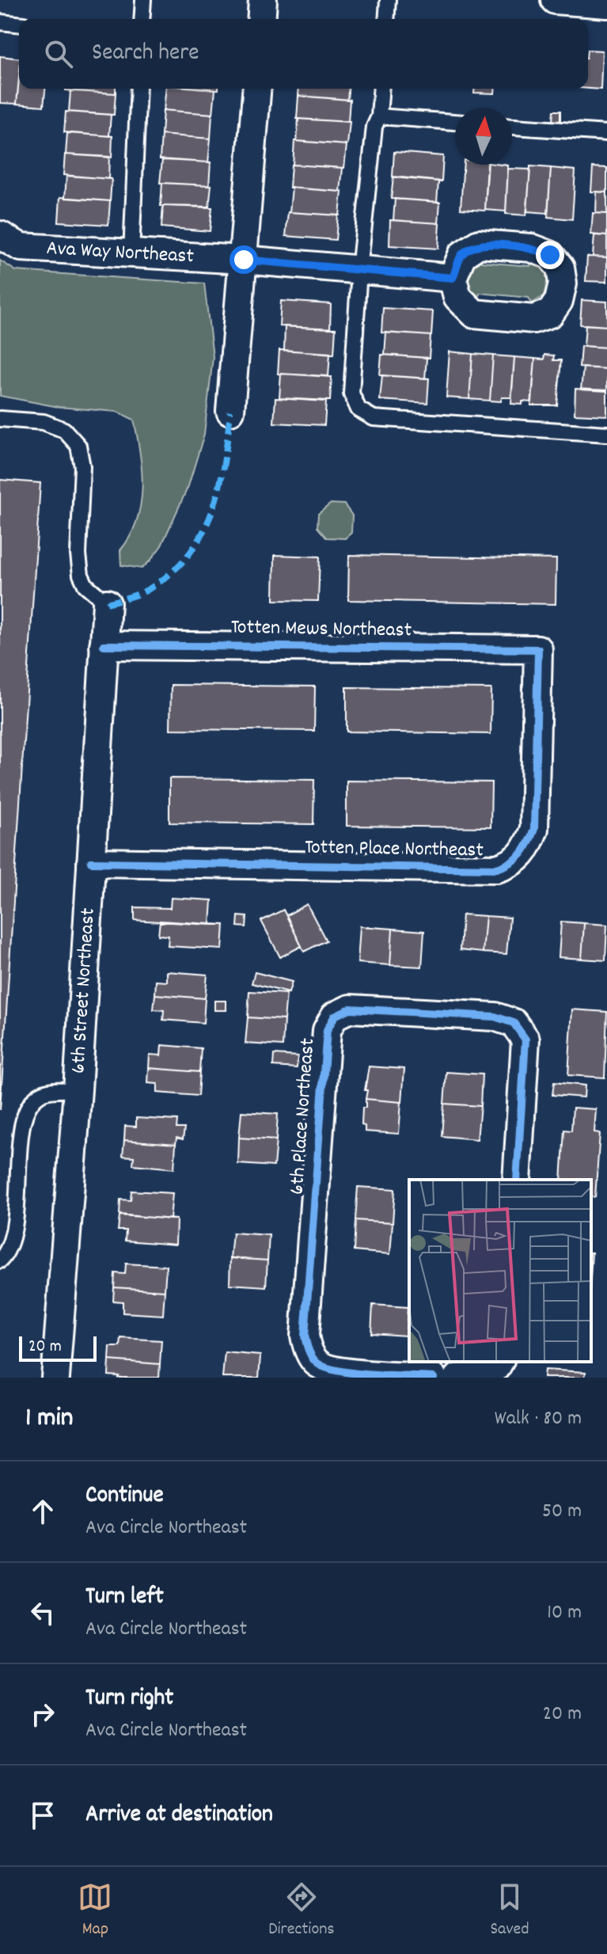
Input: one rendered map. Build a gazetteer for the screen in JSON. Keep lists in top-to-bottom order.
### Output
{
  "streets": {
    "street": [
      "Ava Way Northeast",
      "Totten Mews Northeast",
      "Totten Place Northeast",
      "6th Street Northeast",
      "6th Place Northeast"
    ]
  },
  "crossings": [
    ["Totten Mews Northeast", "Totten Place Northeast"],
    ["Totten Mews Northeast", "6th Street Northeast"],
    ["Totten Place Northeast", "6th Street Northeast"]
  ],
  "scale_bar": "20 m",
  "north": "top",
  "page": {
    "search": "Search here",
    "scale": "20 m",
    "heading": ["1 min", "Walk · 80 m"],
    "list": [
      ["Continue", "Ava Circle Northeast", "50 m"],
      ["Turn left", "Ava Circle Northeast", "10 m"],
      ["Turn right", "Ava Circle Northeast", "20 m"],
      "Arrive at destination"
    ],
    "nav": ["Map", "Directions", "Saved"]
  }
}
